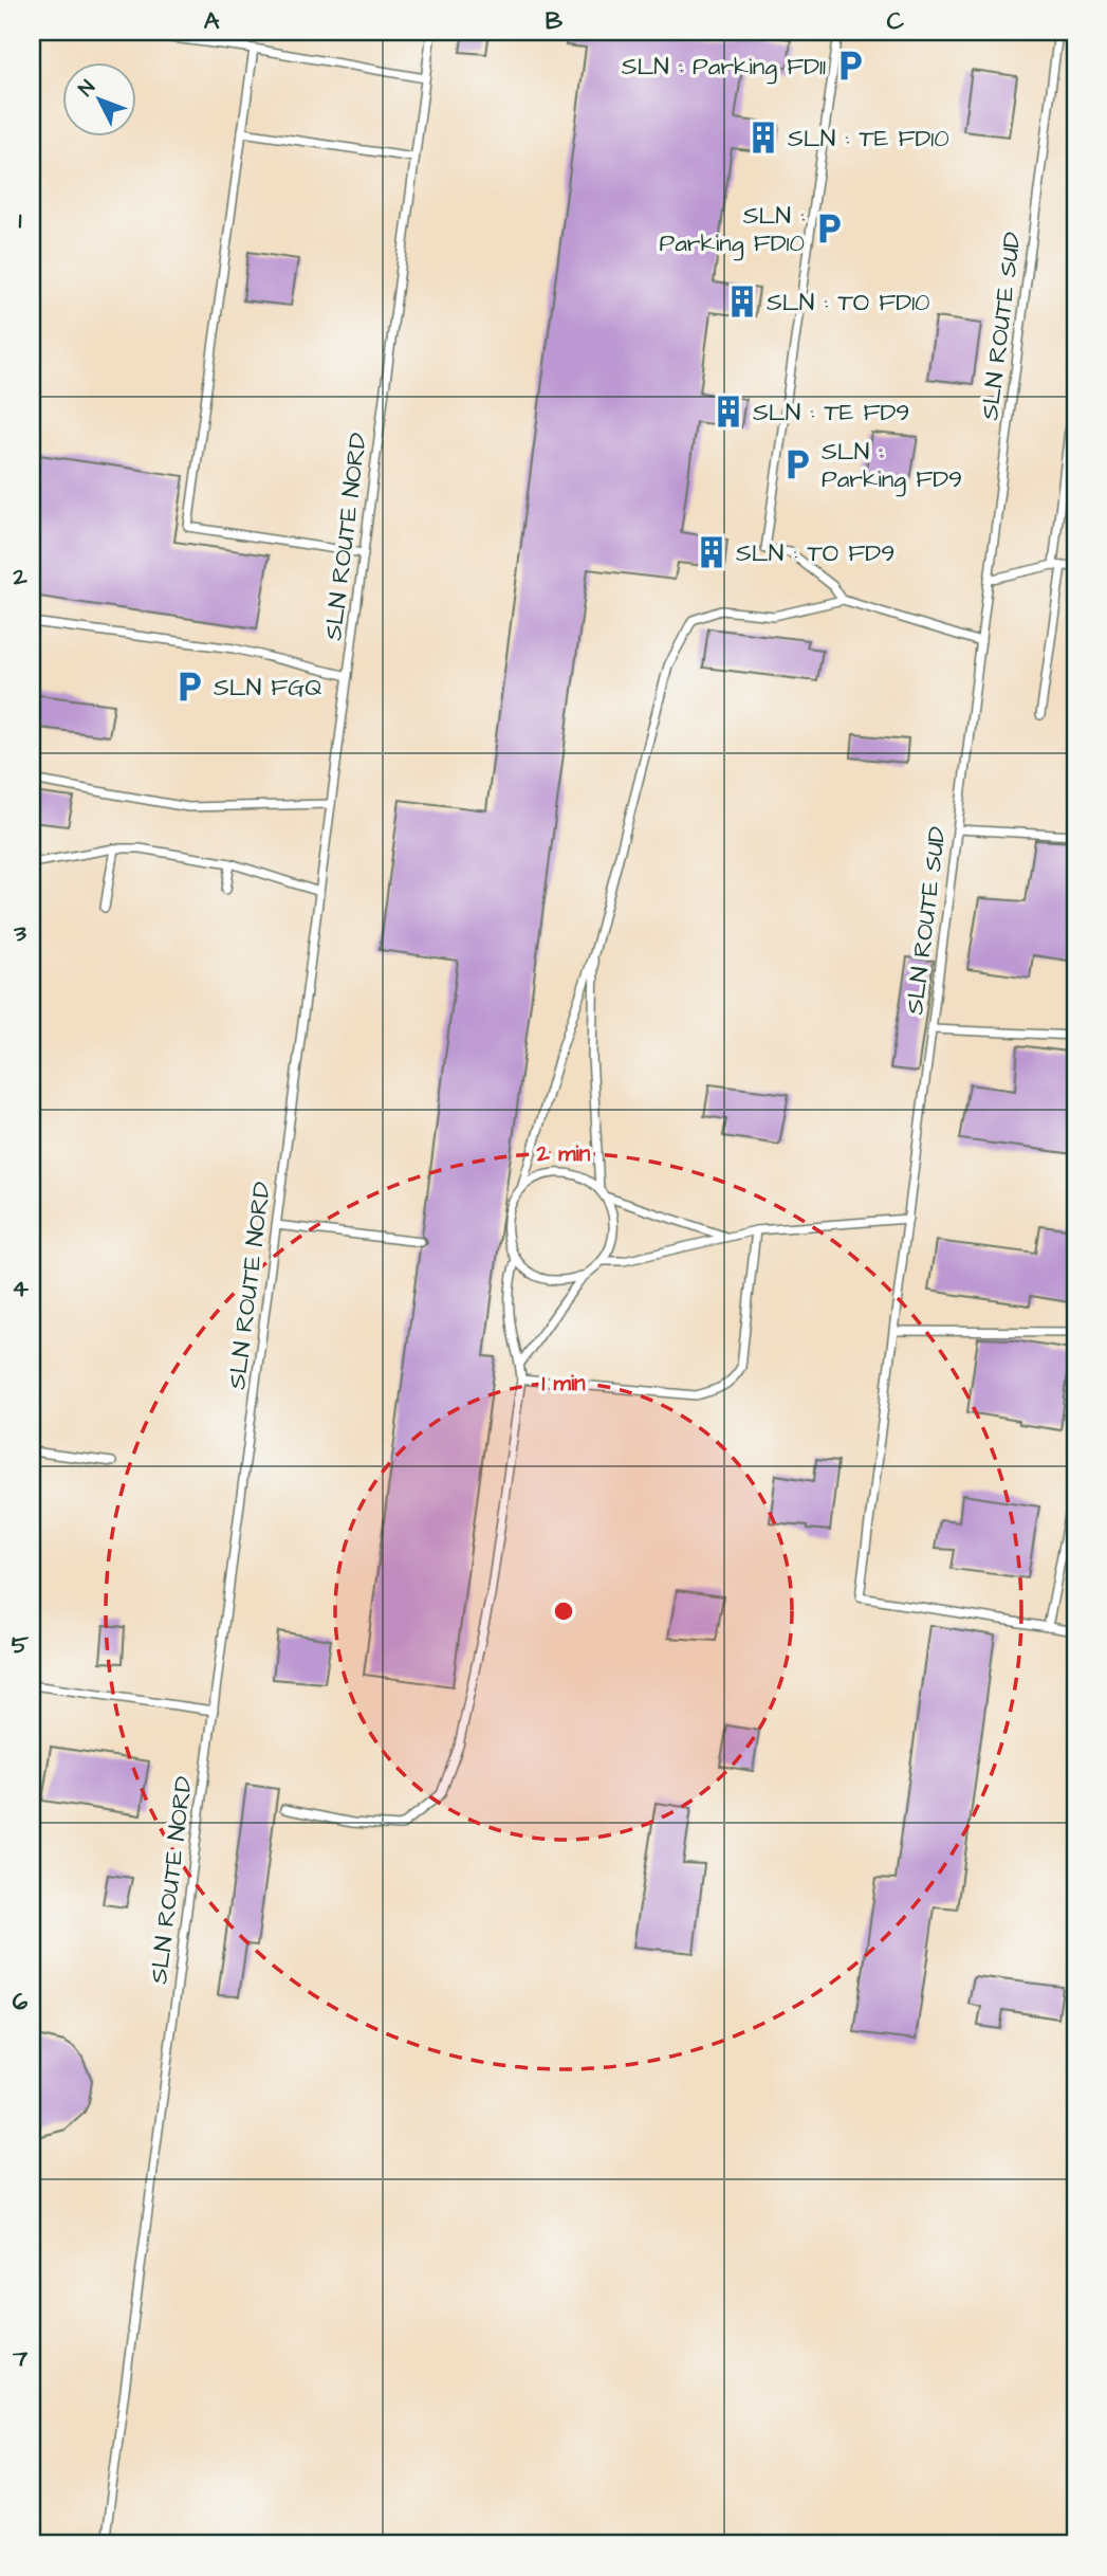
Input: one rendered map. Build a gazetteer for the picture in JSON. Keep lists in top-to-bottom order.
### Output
{
  "streets": {
    "lane": ["SLN ROUTE SUD", "SLN ROUTE NORD"]
  },
  "places": {
    "parking": [
      "SLN : Parking FD11",
      "SLN : Parking FD10",
      "SLN : Parking FD9",
      "SLN FGQ"
    ],
    "building": [
      "SLN : TE FD10",
      "SLN : TO FD10",
      "SLN : TE FD9",
      "SLN : TO FD9"
    ]
  },
  "north": "top left",
  "grid": {
    "columns": ["A", "B", "C"],
    "rows": [
      "1",
      "2",
      "3",
      "4",
      "5",
      "6",
      "7"
    ]
  },
  "rings": ["2 min", "1 min"]
}
